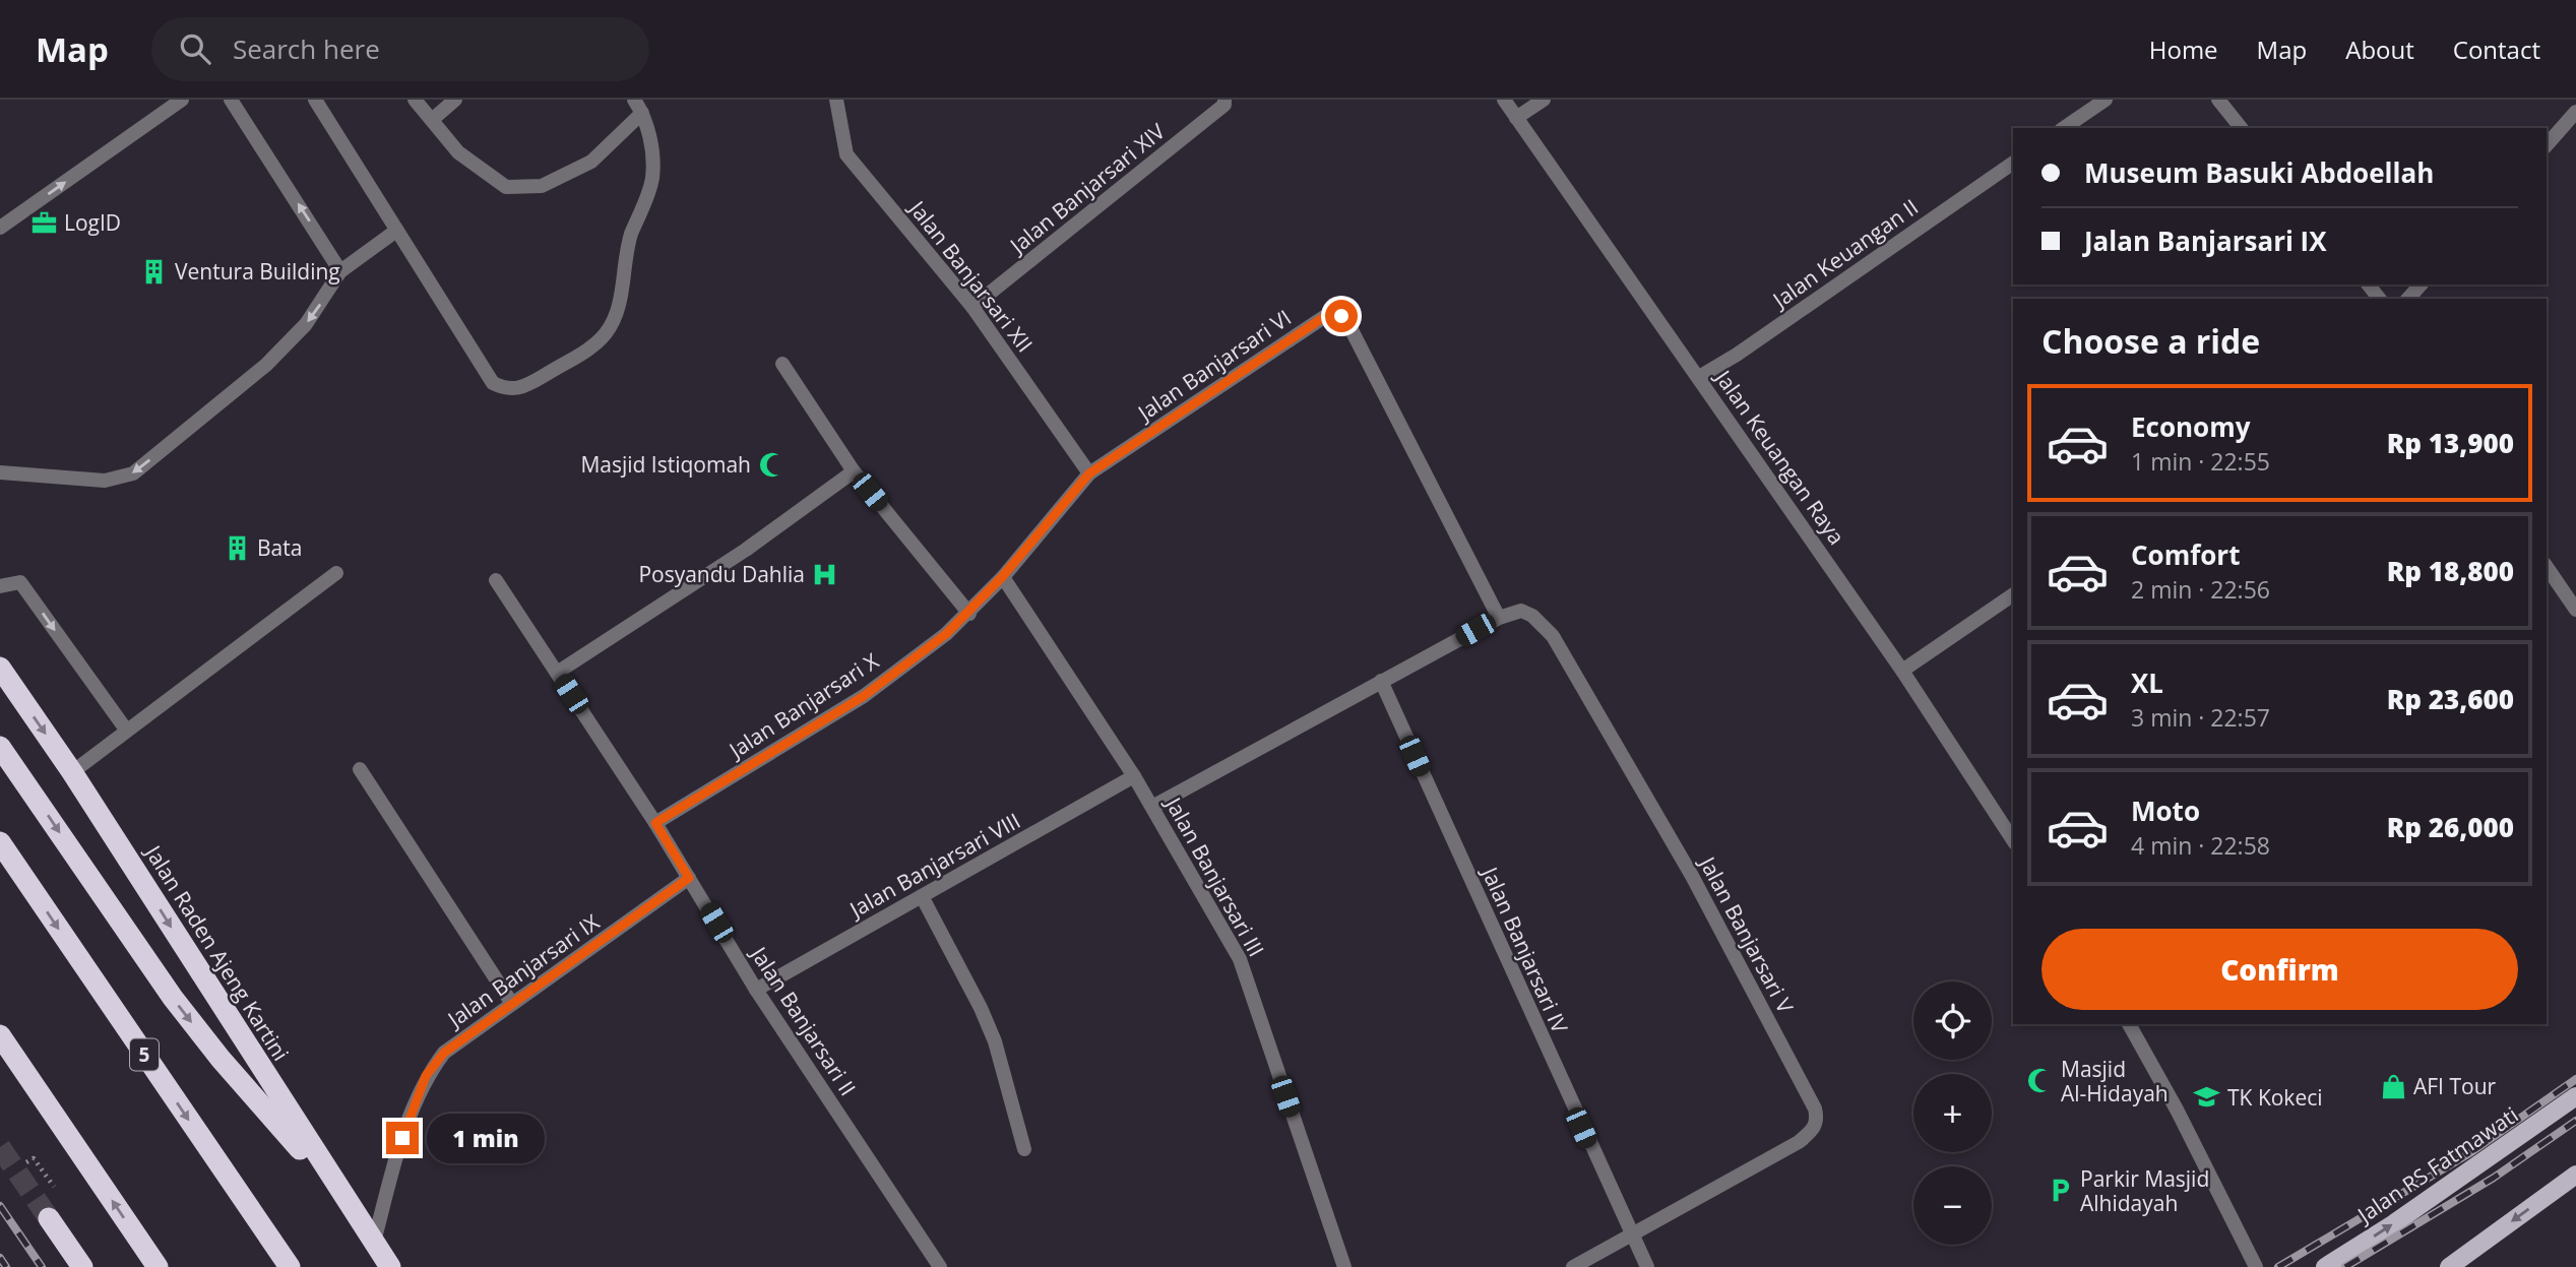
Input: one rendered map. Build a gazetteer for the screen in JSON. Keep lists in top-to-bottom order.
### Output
{
  "streets": {
    "highway": ["Jalan Raden Ajeng Kartini", "5"],
    "main road": ["Jalan RS Fatmawati"],
    "street": [
      "Jalan Banjarsari XIV",
      "Jalan Keuangan II",
      "Jalan Banjarsari XII",
      "Jalan Banjarsari VI",
      "Jalan Keuangan Raya",
      "Jalan Banjarsari X",
      "Jalan Banjarsari VIII",
      "Jalan Banjarsari III",
      "Jalan Banjarsari V",
      "Jalan Banjarsari IV",
      "Jalan Banjarsari IX",
      "Jalan Banjarsari II"
    ]
  },
  "crossings": [
    ["Jalan Banjarsari XIV", "Jalan Banjarsari XII"],
    ["Jalan Keuangan II", "Jalan Keuangan Raya"],
    ["Jalan Banjarsari XII", "Jalan Banjarsari VI"],
    ["Jalan Banjarsari VI", "Jalan Banjarsari X"],
    ["Jalan Banjarsari VI", "Jalan Banjarsari III"],
    ["Jalan Banjarsari VI", "Jalan Banjarsari V"],
    ["Jalan Banjarsari X", "Jalan Banjarsari II"],
    ["Jalan Banjarsari VIII", "Jalan Banjarsari III"],
    ["Jalan Banjarsari VIII", "Jalan Banjarsari II"],
    ["Jalan Banjarsari V", "Jalan Banjarsari IV"],
    ["Jalan Raden Ajeng Kartini", "Jalan Banjarsari IX"],
    ["Jalan Banjarsari IX", "Jalan Banjarsari II"]
  ],
  "places": {
    "office": ["LogID"],
    "building": ["Ventura Building", "Bata"],
    "mosque": ["Masjid Istiqomah", "Masjid Al-Hidayah"],
    "hospital": ["Posyandu Dahlia"],
    "shop": ["AFI Tour"],
    "school or university": ["TK Kokeci"],
    "parking": ["Parkir Masjid Alhidayah"]
  },
  "page": {
    "header": "Map",
    "search": "Search here",
    "nav": [
      "Home",
      "Map",
      "About",
      "Contact"
    ],
    "banner": ["Museum Basuki Abdoellah", "Jalan Banjarsari IX"],
    "heading": "Choose a ride",
    "list": [
      {
        "name": "Economy",
        "note": "1 min · 22:55",
        "value": "Rp 13,900"
      },
      {
        "name": "Comfort",
        "note": "2 min · 22:56",
        "value": "Rp 18,800"
      },
      {
        "name": "XL",
        "note": "3 min · 22:57",
        "value": "Rp 23,600"
      },
      {
        "name": "Moto",
        "note": "4 min · 22:58",
        "value": "Rp 26,000"
      }
    ],
    "buttons": "Confirm",
    "map_buttons": ["+", "−"],
    "bubble": "1 min"
  }
}
